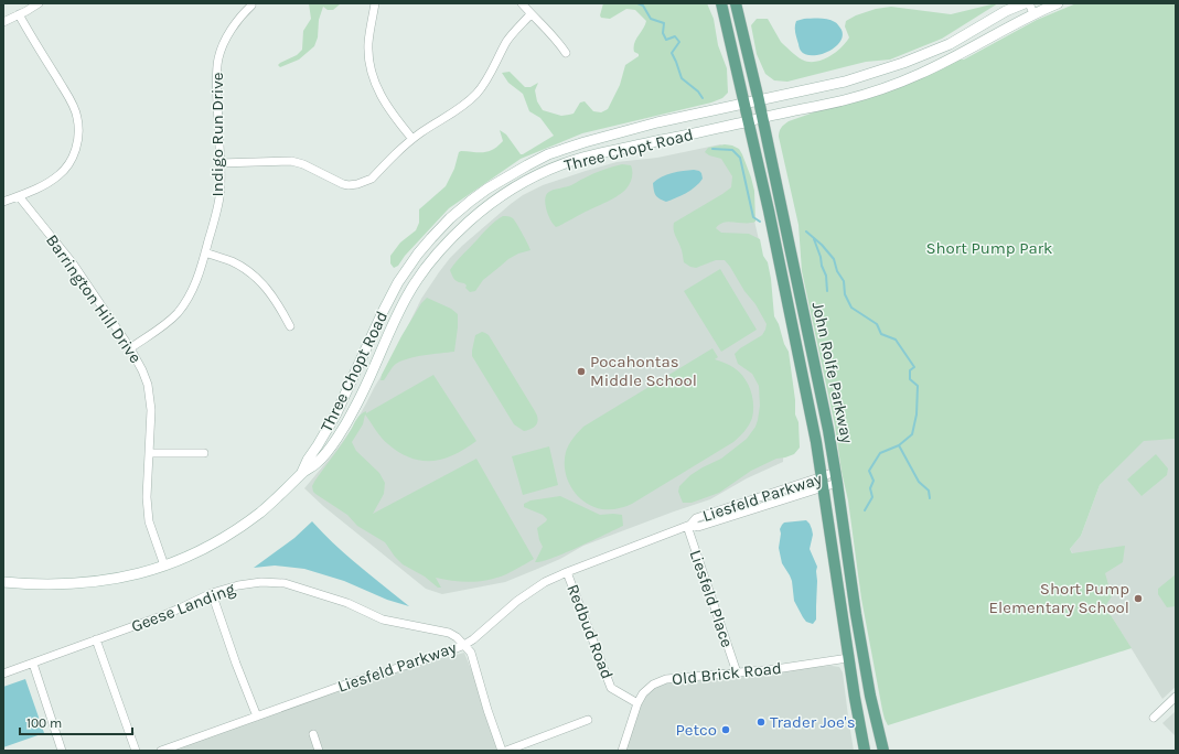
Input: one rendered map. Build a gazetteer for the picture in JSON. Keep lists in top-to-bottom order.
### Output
{
  "streets": {
    "main road": ["Three Chopt Road", "John Rolfe Parkway"],
    "street": [
      "Indigo Run Drive",
      "Barrington Hill Drive",
      "Liesfeld Parkway",
      "Liesfeld Place",
      "Geese Landing",
      "Redbud Road",
      "Old Brick Road"
    ]
  },
  "crossings": [
    ["Indigo Run Drive", "Barrington Hill Drive"],
    ["Three Chopt Road", "Barrington Hill Drive"],
    ["Three Chopt Road", "John Rolfe Parkway"],
    ["John Rolfe Parkway", "Liesfeld Parkway"],
    ["John Rolfe Parkway", "Old Brick Road"],
    ["Liesfeld Parkway", "Liesfeld Place"],
    ["Liesfeld Parkway", "Geese Landing"],
    ["Liesfeld Parkway", "Redbud Road"],
    ["Liesfeld Place", "Old Brick Road"],
    ["Redbud Road", "Old Brick Road"]
  ],
  "parks": ["Short Pump Park"],
  "places": [
    "Pocahontas Middle School",
    "Short Pump Elementary School",
    "Trader Joe's",
    "Petco"
  ],
  "scale_bar": "100 m"
}
